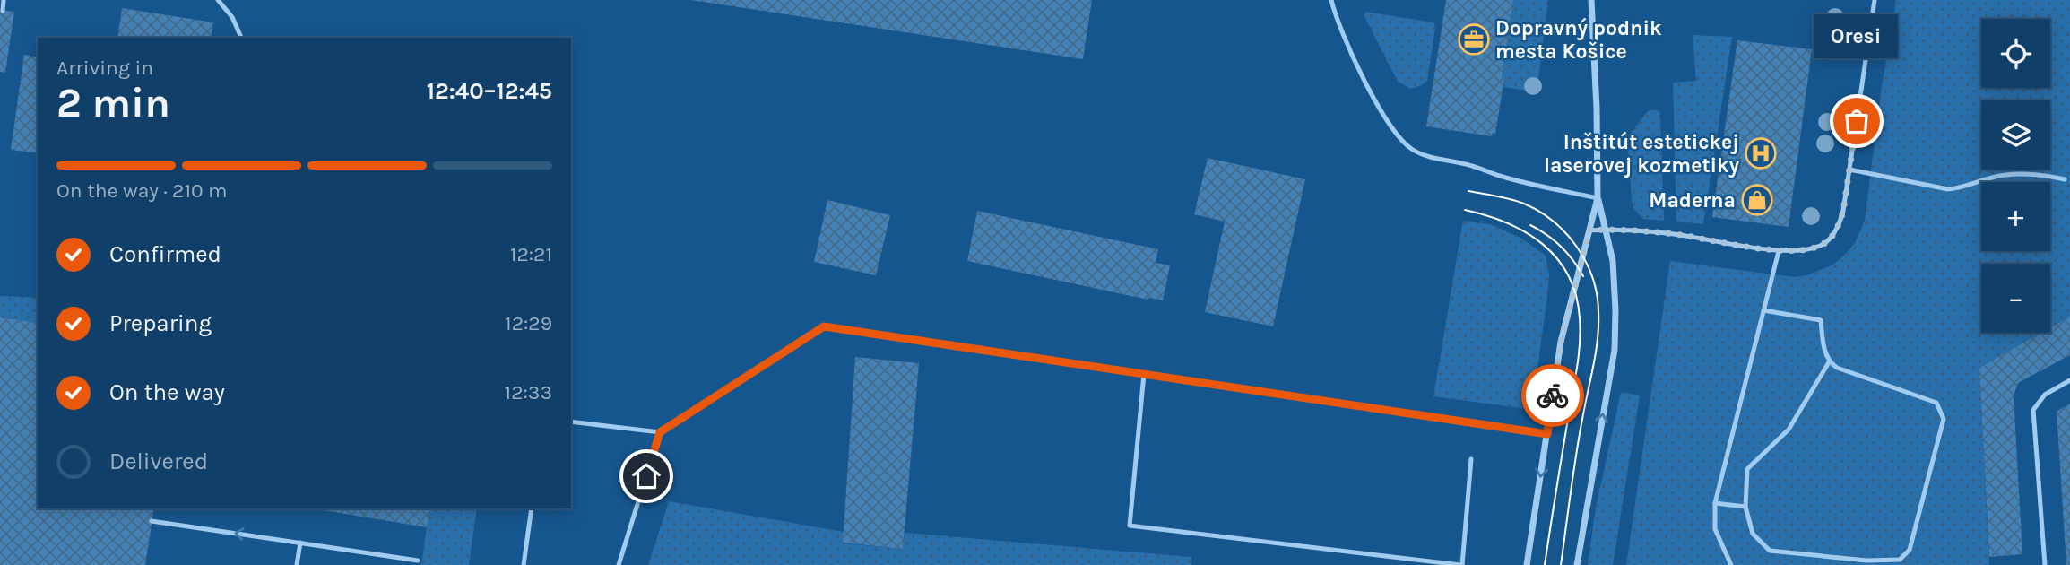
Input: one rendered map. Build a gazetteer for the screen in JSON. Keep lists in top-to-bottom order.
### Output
{
  "places": {
    "office": ["Dopravný podnik mesta Košice"],
    "other": ["Oresi"],
    "hospital": ["Inštitút estetickej laserovej kozmetiky"],
    "shop": ["Maderna"]
  },
  "page": {
    "bubble": "Oresi",
    "map_buttons": ["+", "−"],
    "heading": ["2 min", "Arriving in", "12:40–12:45"],
    "bar": "On the way · 210 m",
    "list": [
      ["Confirmed", "12:21"],
      ["Preparing", "12:29"],
      ["On the way", "12:33"],
      "Delivered"
    ]
  }
}
